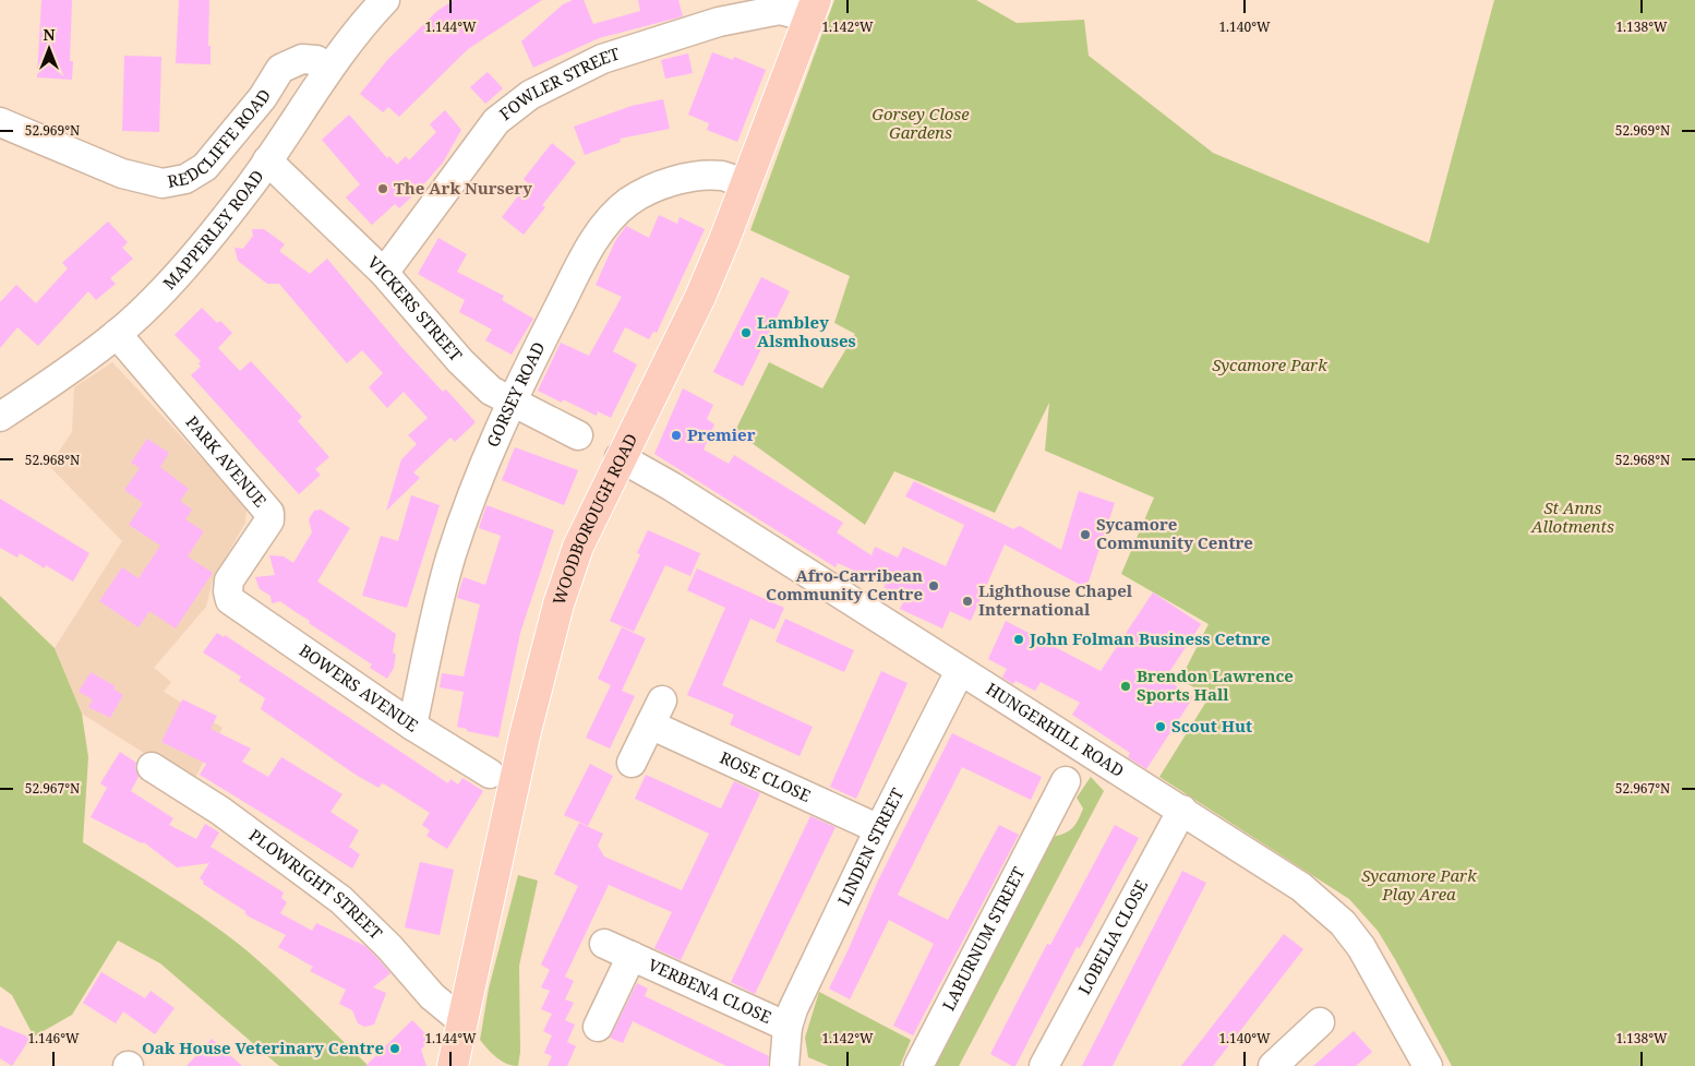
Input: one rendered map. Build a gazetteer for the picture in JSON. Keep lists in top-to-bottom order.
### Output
{
  "streets": {
    "main road": ["WOODBOROUGH ROAD"],
    "street": [
      "FOWLER STREET",
      "REDCLIFFE ROAD",
      "MAPPERLEY ROAD",
      "VICKERS STREET",
      "GORSEY ROAD",
      "PARK AVENUE",
      "BOWERS AVENUE",
      "HUNGERHILL ROAD",
      "ROSE CLOSE",
      "LINDEN STREET",
      "PLOWRIGHT STREET",
      "LABURNUM STREET",
      "LOBELIA CLOSE",
      "VERBENA CLOSE"
    ]
  },
  "crossings": [
    ["FOWLER STREET", "VICKERS STREET"],
    ["FOWLER STREET", "WOODBOROUGH ROAD"],
    ["REDCLIFFE ROAD", "MAPPERLEY ROAD"],
    ["MAPPERLEY ROAD", "VICKERS STREET"],
    ["MAPPERLEY ROAD", "PARK AVENUE"],
    ["VICKERS STREET", "GORSEY ROAD"],
    ["GORSEY ROAD", "WOODBOROUGH ROAD"],
    ["GORSEY ROAD", "BOWERS AVENUE"],
    ["PARK AVENUE", "BOWERS AVENUE"],
    ["WOODBOROUGH ROAD", "HUNGERHILL ROAD"],
    ["WOODBOROUGH ROAD", "PLOWRIGHT STREET"],
    ["HUNGERHILL ROAD", "LINDEN STREET"],
    ["HUNGERHILL ROAD", "LOBELIA CLOSE"],
    ["ROSE CLOSE", "LINDEN STREET"],
    ["LINDEN STREET", "VERBENA CLOSE"]
  ],
  "parks": [
    "Gorsey Close Gardens",
    "Sycamore Park",
    "St Anns Allotments",
    "Sycamore Park Play Area"
  ],
  "places": [
    "The Ark Nursery",
    "Lambley Alsmhouses",
    "Premier",
    "Sycamore Community Centre",
    "Afro-Carribean Community Centre",
    "Lighthouse Chapel International",
    "John Folman Business Cetnre",
    "Brendon Lawrence Sports Hall",
    "Scout Hut",
    "Oak House Veterinary Centre"
  ],
  "north": "top",
  "coordinates": [
    "1.144°W",
    "1.142°W",
    "1.140°W",
    "1.138°W",
    "52.969°N",
    "52.968°N",
    "52.967°N",
    "1.146°W"
  ]
}
